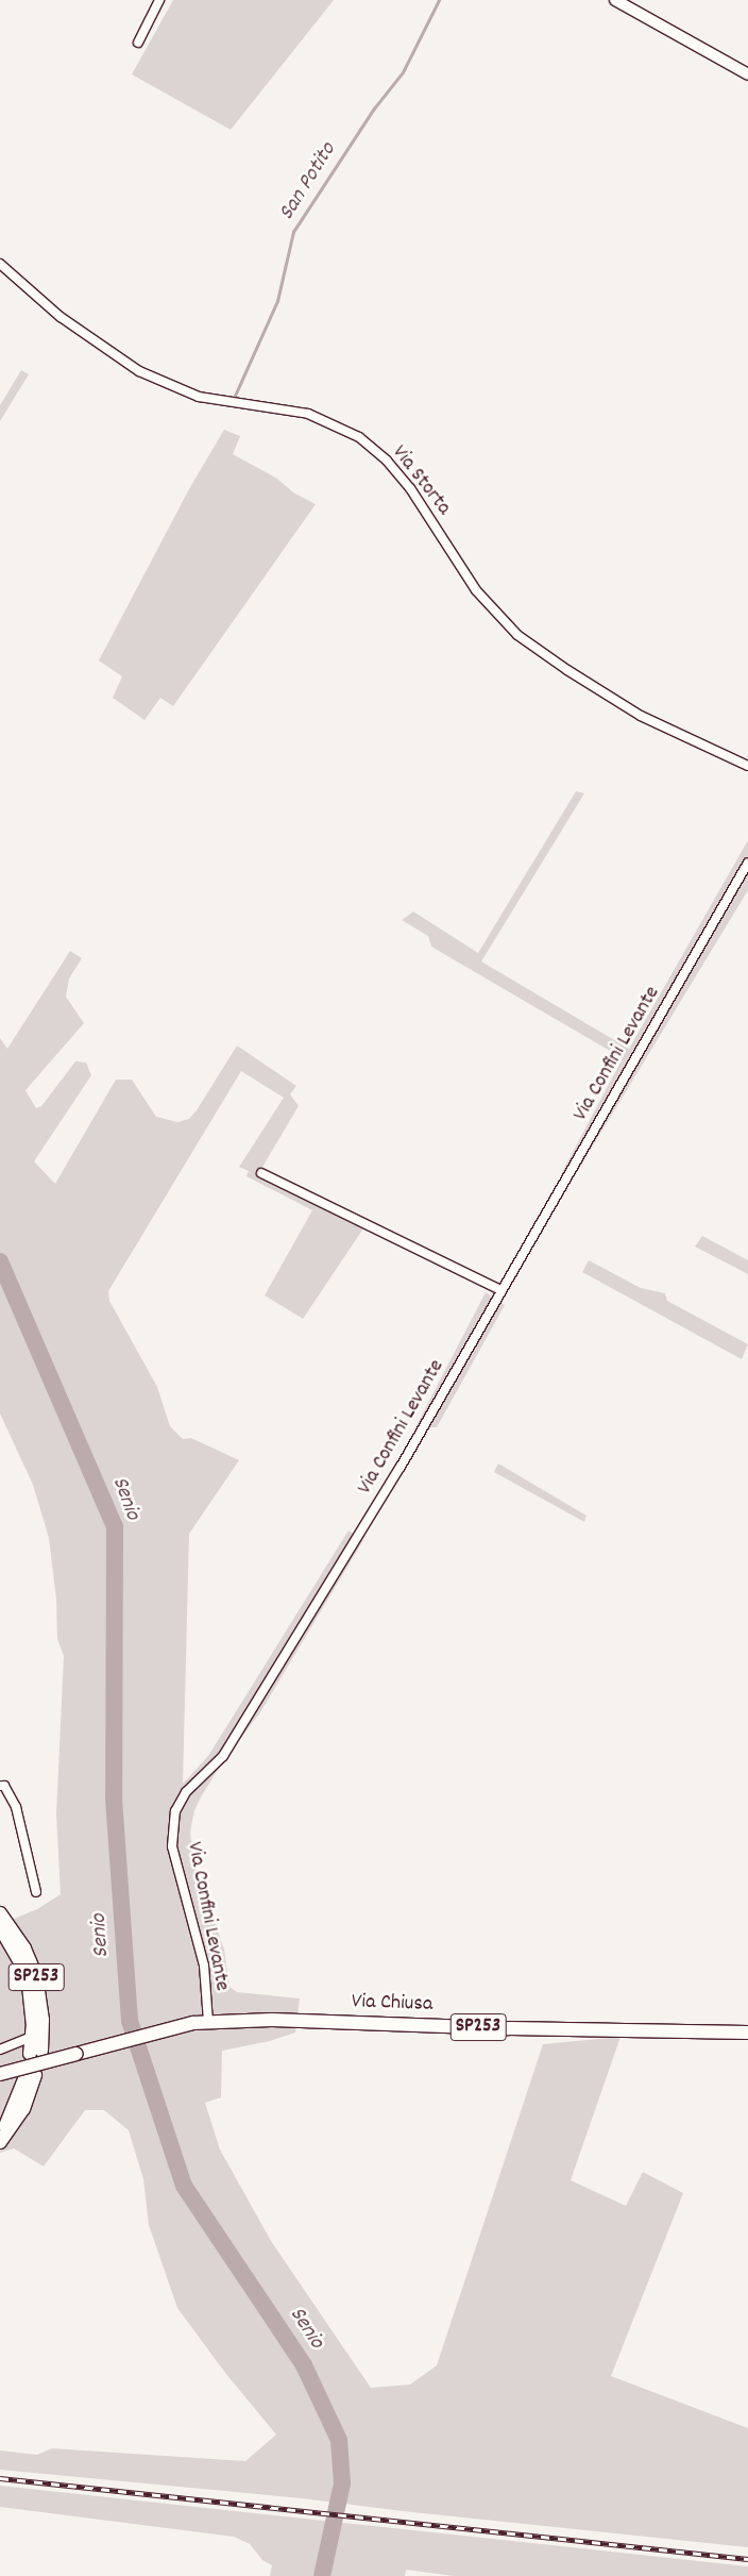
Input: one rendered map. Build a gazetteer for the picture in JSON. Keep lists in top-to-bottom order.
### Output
{
  "streets": {
    "main road": ["SP253", "Via Chiusa"],
    "street": ["Via Storta", "Via Confini Levante"]
  },
  "crossings": [
    ["Via Confini Levante", "Via Chiusa"]
  ],
  "water": ["San Potito", "Senio"]
}
